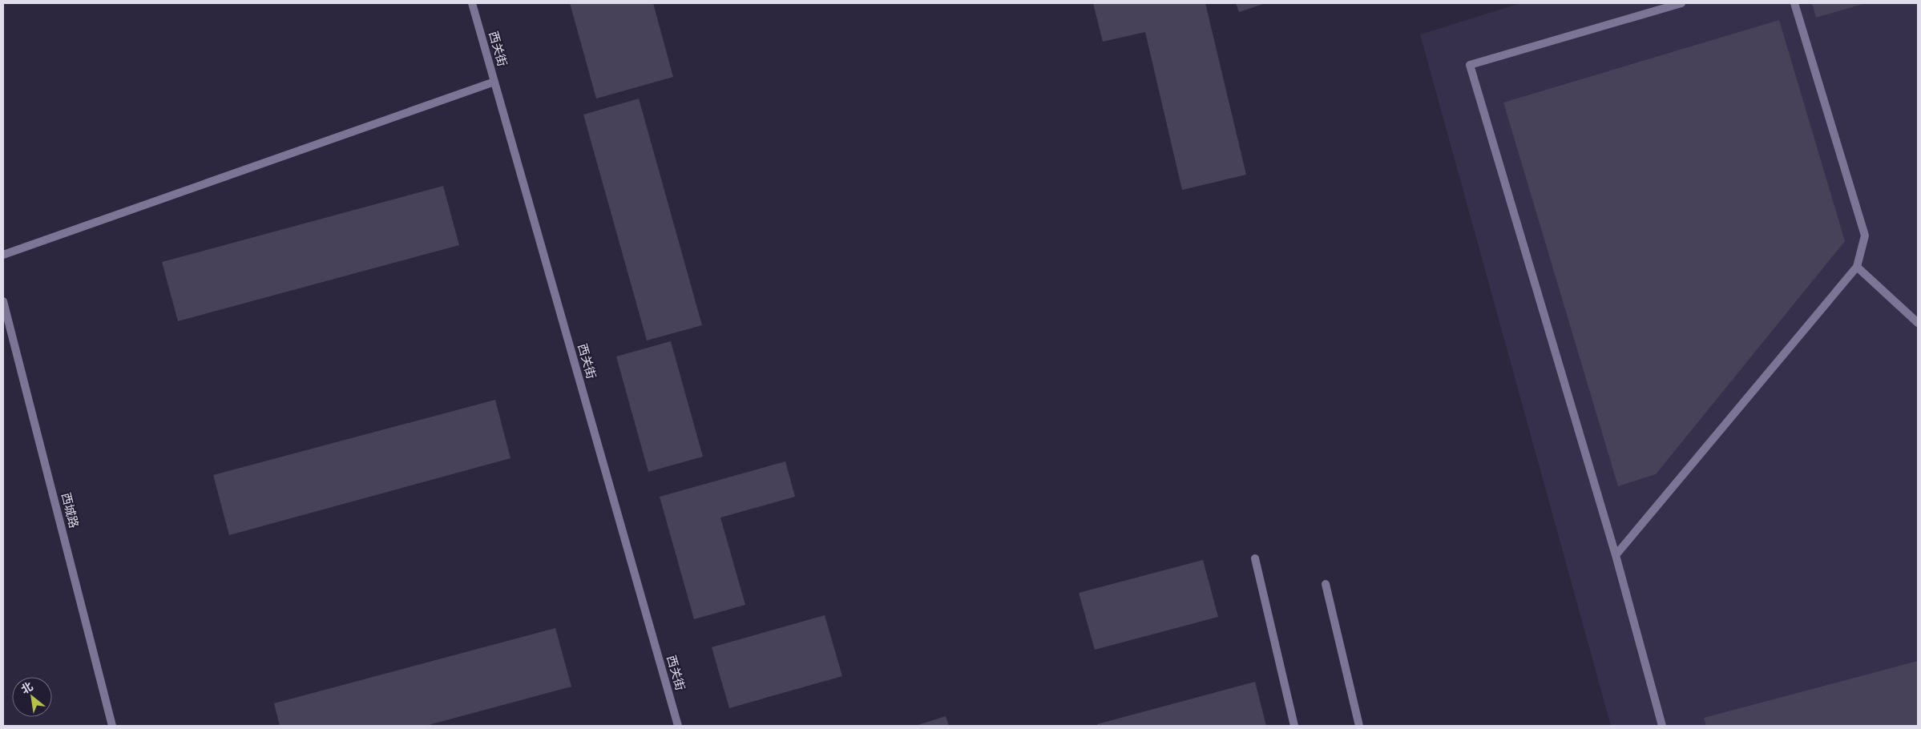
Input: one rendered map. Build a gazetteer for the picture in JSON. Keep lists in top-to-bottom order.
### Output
{
  "streets": {
    "street": ["西关街", "西城路"]
  },
  "north": "top left"
}
